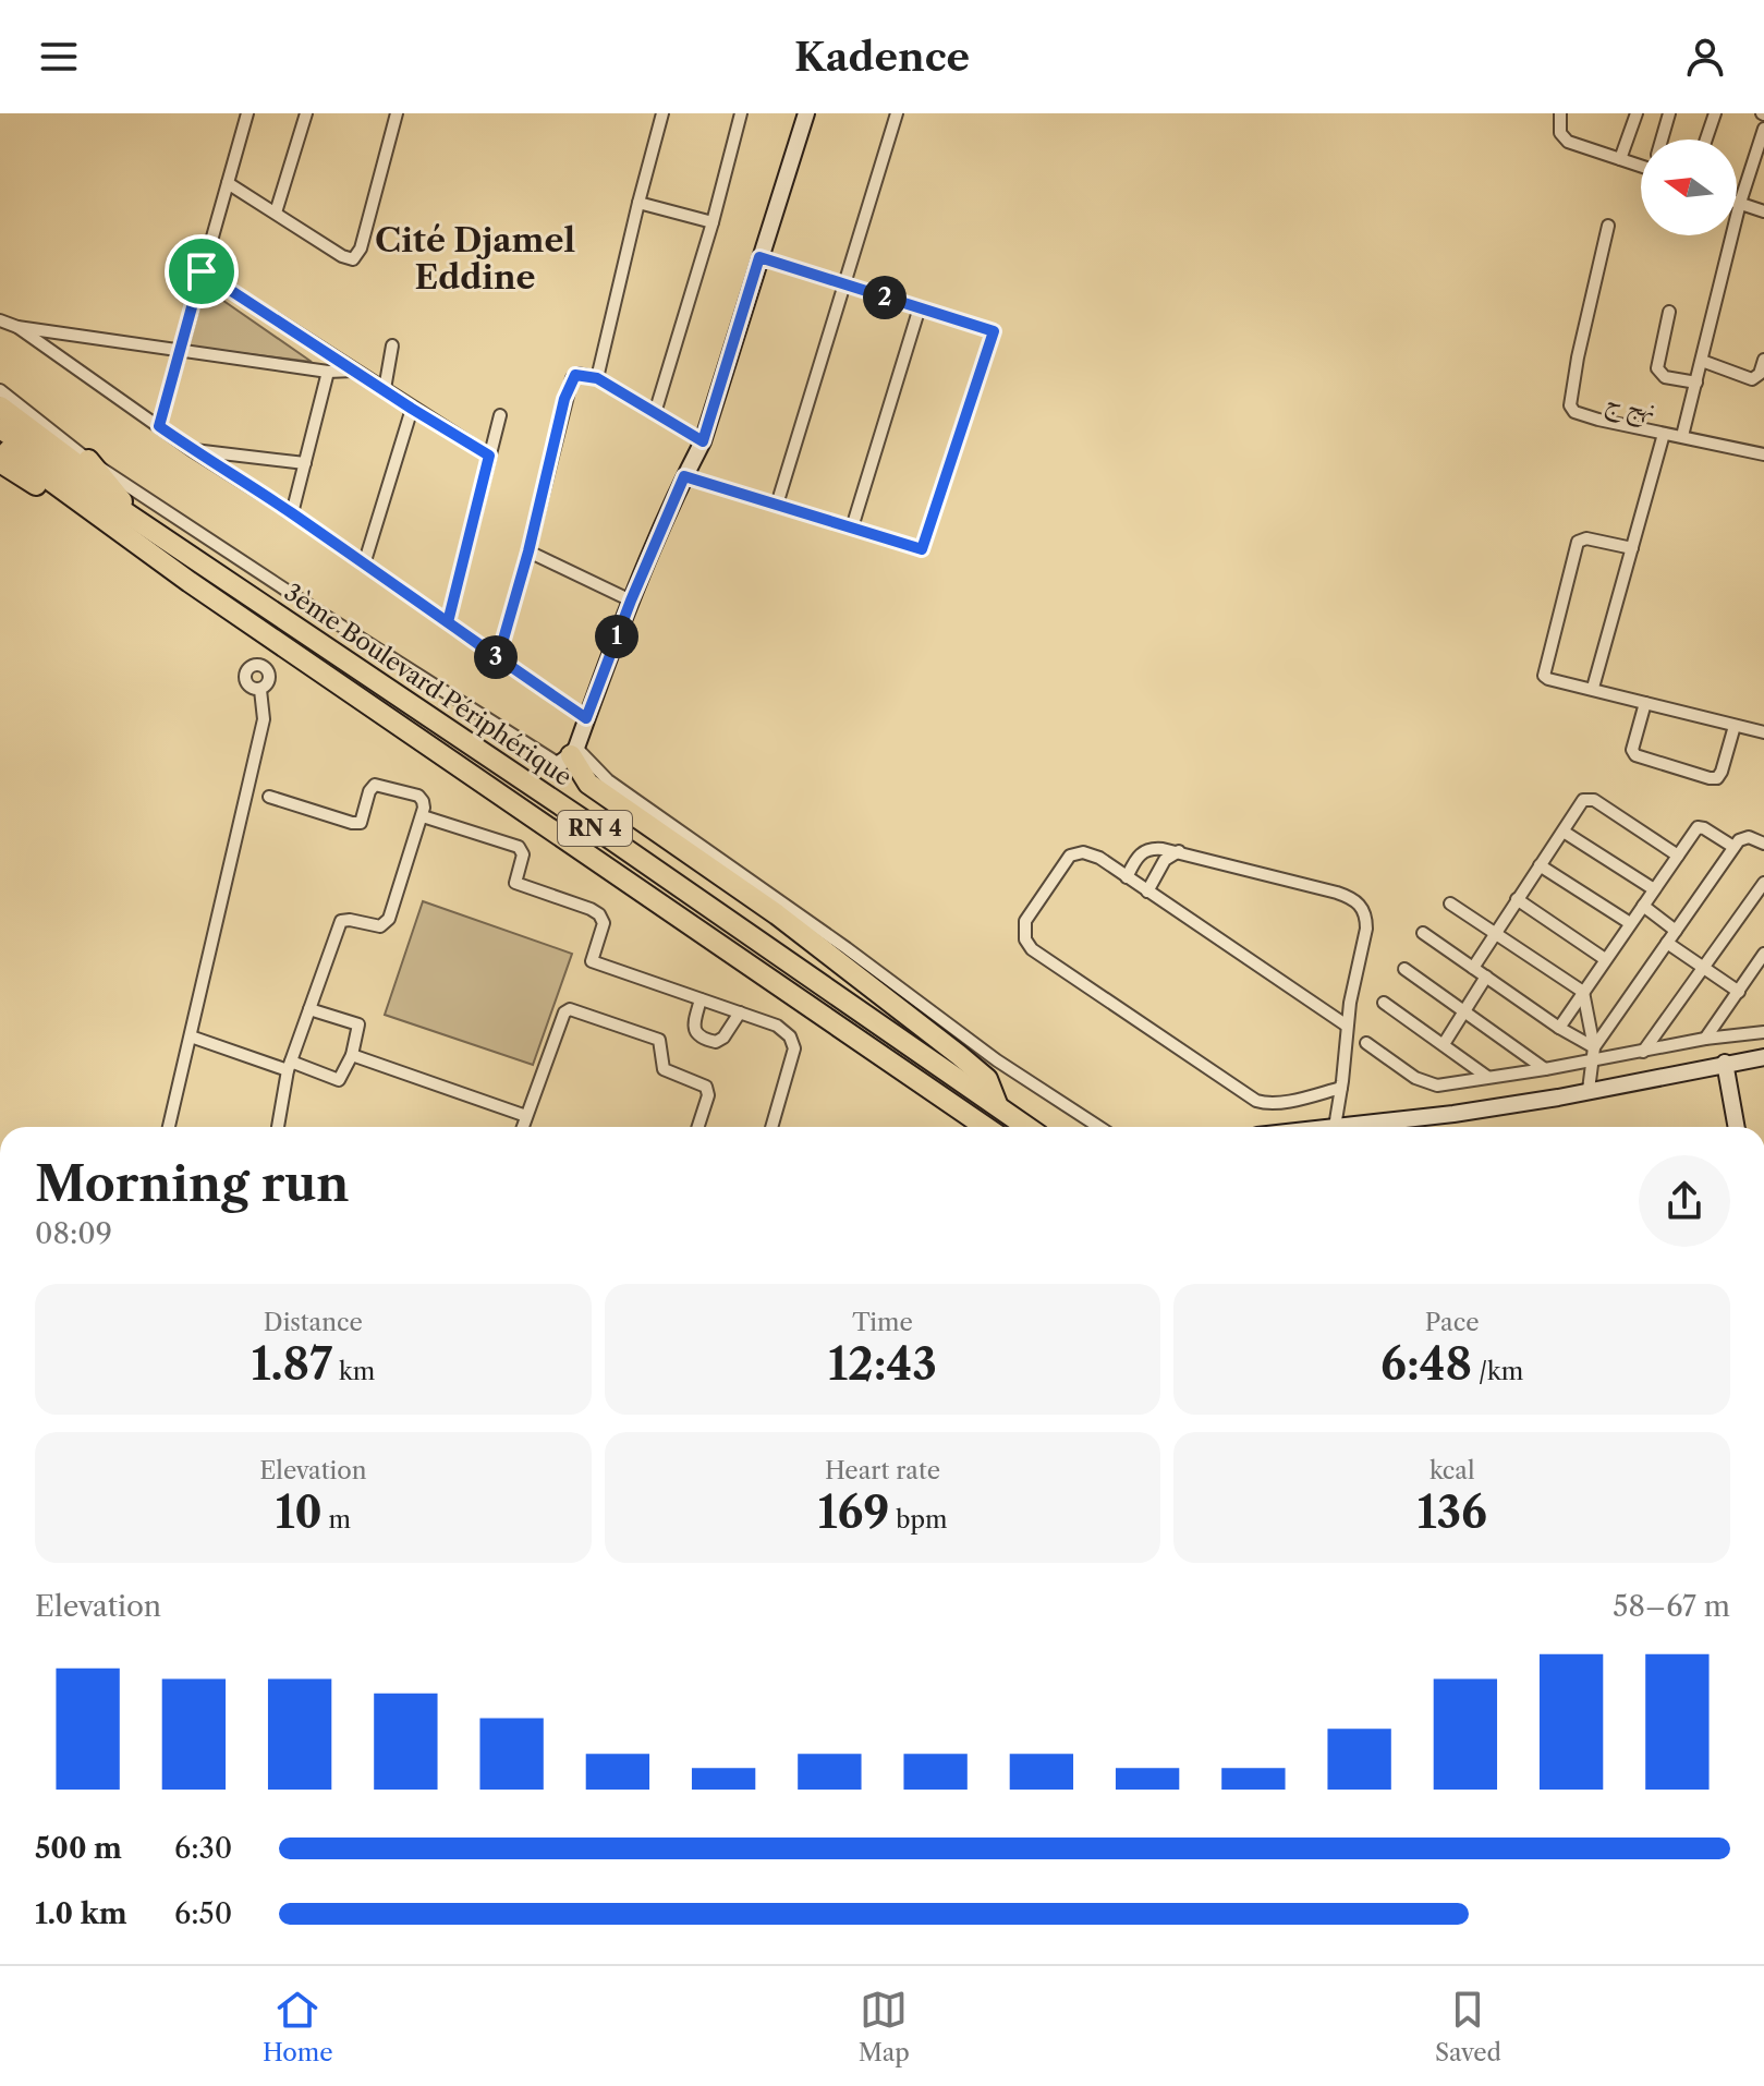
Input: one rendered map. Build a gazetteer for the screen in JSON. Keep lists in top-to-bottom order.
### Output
{
  "streets": {
    "highway": ["3ème Boulevard Périphérique", "RN 4"],
    "street": ["نهج ج"]
  },
  "crossings": [
    ["3ème Boulevard Périphérique", "RN 4"]
  ],
  "districts": ["Cité Djamel Eddine"],
  "north": "left",
  "page": {
    "header": "Kadence",
    "pins": ["2", "1", "3"],
    "heading": ["Morning run", "08:09"],
    "stats": [
      ["Distance", "1.87 km"],
      ["Time", "12:43"],
      ["Pace", "6:48 /km"],
      ["Elevation", "10 m"],
      ["Heart rate", "169 bpm"],
      ["kcal", "136"]
    ],
    "chart": ["Elevation", "58–67 m"],
    "list": [
      {
        "name": "500 m",
        "note": "6:30"
      },
      {
        "name": "1.0 km",
        "note": "6:50"
      }
    ],
    "tabs": ["Home", "Map", "Saved"]
  }
}
